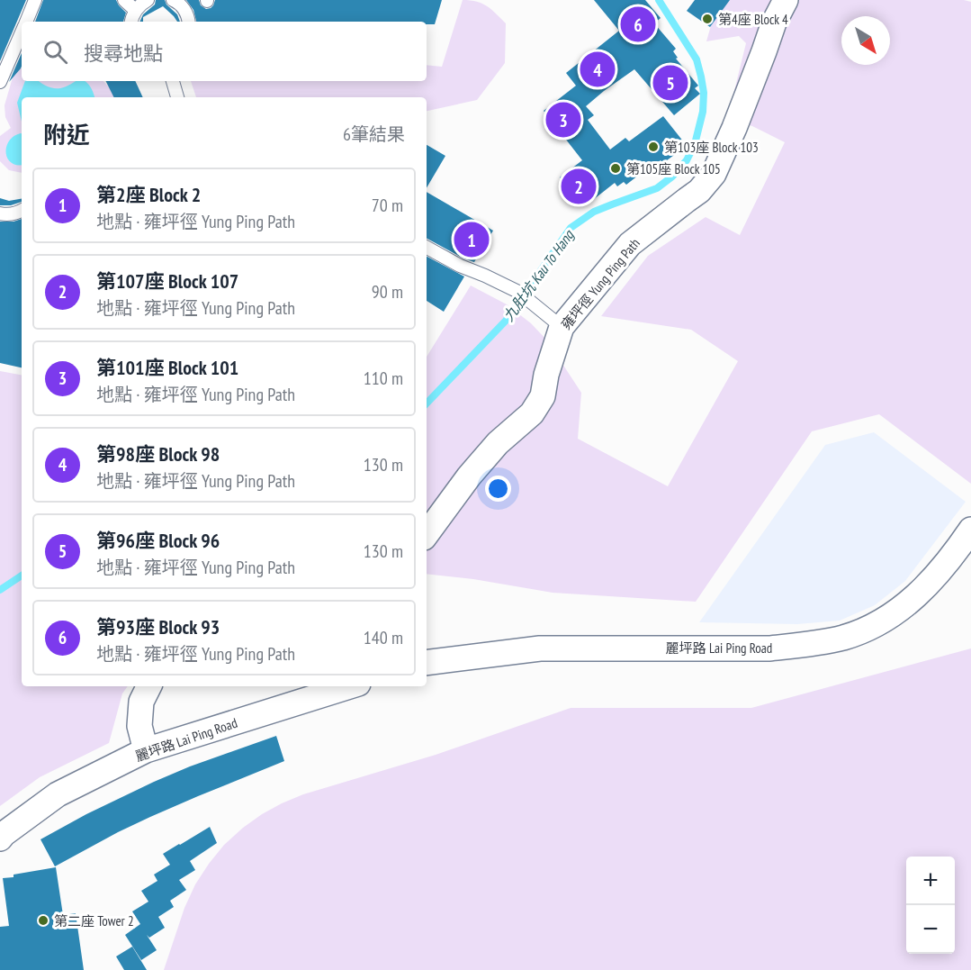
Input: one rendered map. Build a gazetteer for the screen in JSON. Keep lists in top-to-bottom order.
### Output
{
  "streets": {
    "street": ["雍坪徑 Yung Ping Path", "麗坪路 Lai Ping Road"]
  },
  "water": ["九肚坑 Kau To Hang"],
  "places": [
    "第4座 Block 4",
    "第103座 Block 103",
    "第105座 Block 105",
    "第二座 Tower 2"
  ],
  "north": "bottom right",
  "page": {
    "pins": [
      "6",
      "4",
      "5",
      "3",
      "2",
      "1"
    ],
    "search": "搜尋地點",
    "heading": ["附近", "6筆結果"],
    "list": [
      {
        "mark": "1",
        "name": "第2座 Block 2",
        "note": "地點 · 雍坪徑 Yung Ping Path",
        "value": "70 m"
      },
      {
        "mark": "2",
        "name": "第107座 Block 107",
        "note": "地點 · 雍坪徑 Yung Ping Path",
        "value": "90 m"
      },
      {
        "mark": "3",
        "name": "第101座 Block 101",
        "note": "地點 · 雍坪徑 Yung Ping Path",
        "value": "110 m"
      },
      {
        "mark": "4",
        "name": "第98座 Block 98",
        "note": "地點 · 雍坪徑 Yung Ping Path",
        "value": "130 m"
      },
      {
        "mark": "5",
        "name": "第96座 Block 96",
        "note": "地點 · 雍坪徑 Yung Ping Path",
        "value": "130 m"
      },
      {
        "mark": "6",
        "name": "第93座 Block 93",
        "note": "地點 · 雍坪徑 Yung Ping Path",
        "value": "140 m"
      }
    ],
    "map_buttons": ["+", "−"]
  }
}
